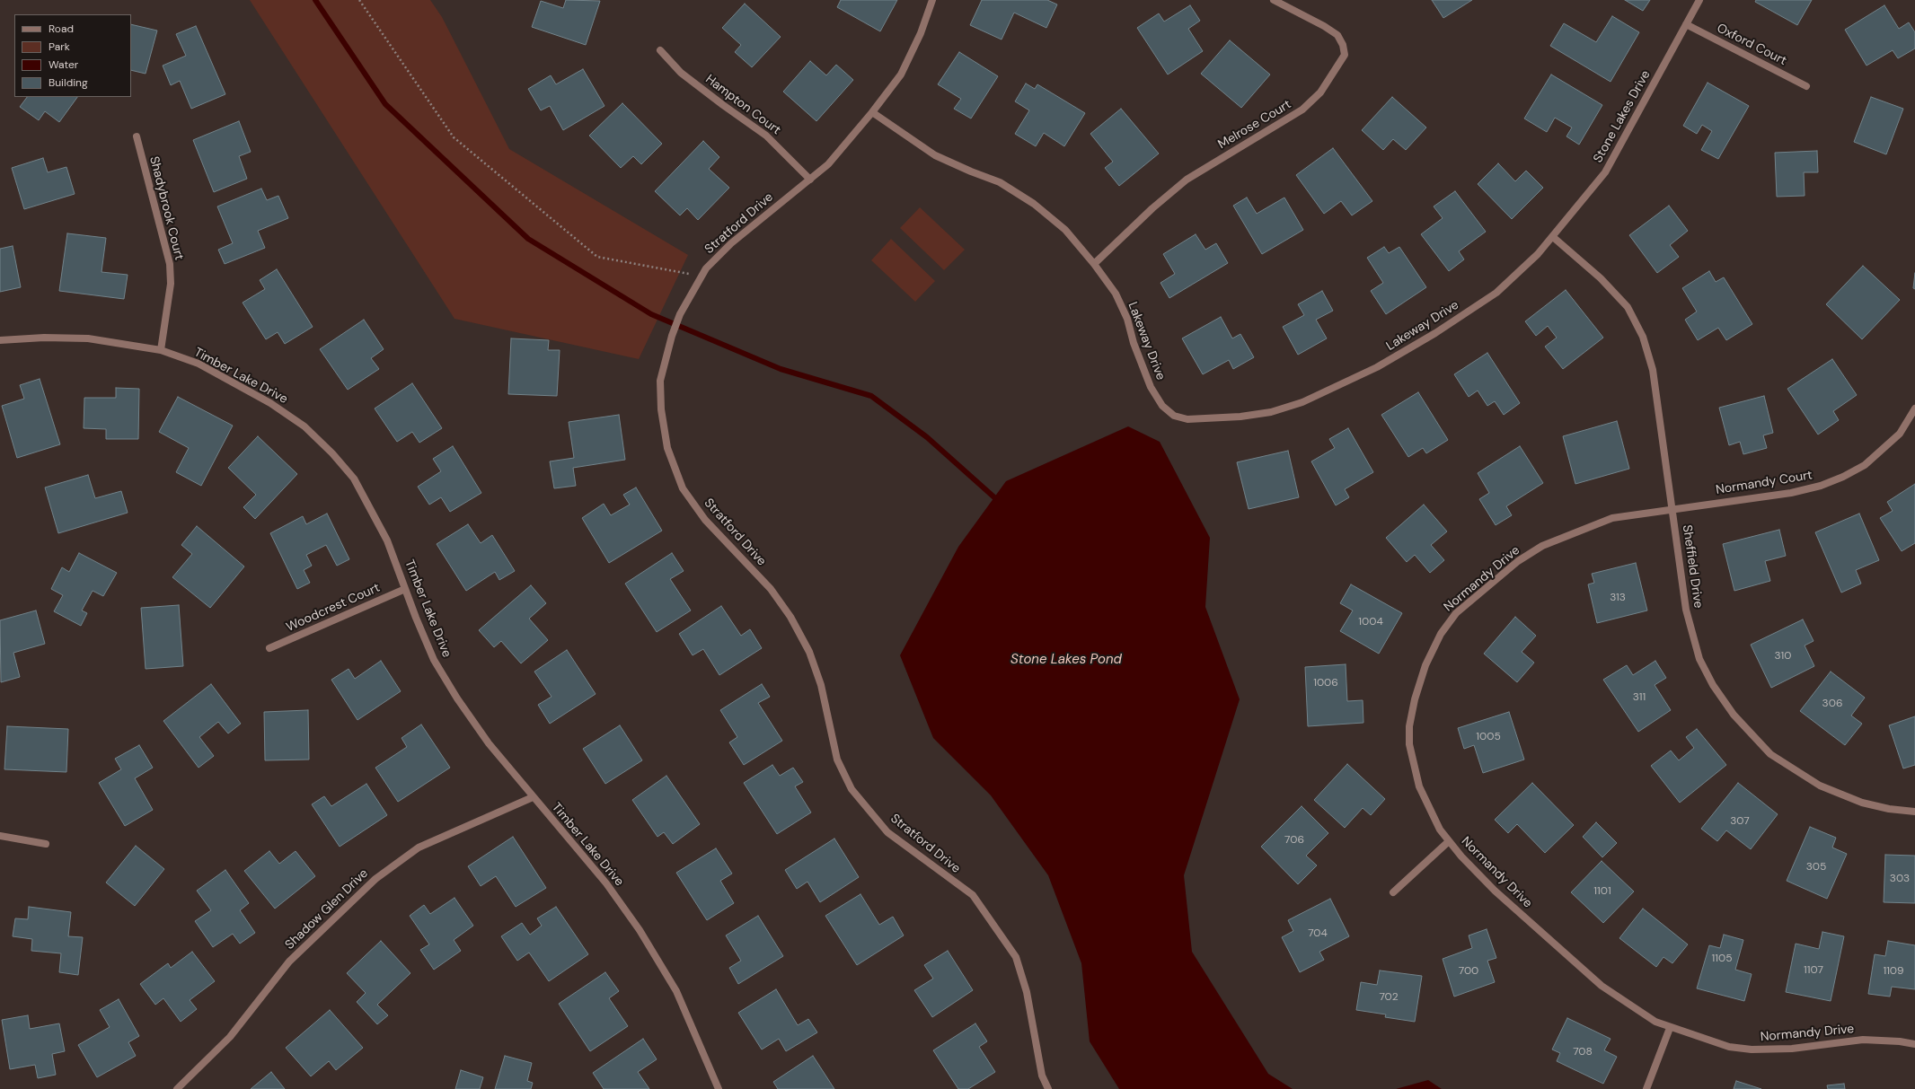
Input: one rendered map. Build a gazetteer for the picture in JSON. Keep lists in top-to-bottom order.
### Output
{
  "streets": {
    "street": [
      "Oxford Court",
      "Hampton Court",
      "Stone Lakes Drive",
      "Melrose Court",
      "Shadybrook Court",
      "Stratford Drive",
      "Lakeway Drive",
      "Timber Lake Drive",
      "Normandy Court",
      "Sheffield Drive",
      "Normandy Drive",
      "Woodcrest Court",
      "Shadow Glen Drive"
    ]
  },
  "crossings": [
    ["Oxford Court", "Stone Lakes Drive"],
    ["Hampton Court", "Stratford Drive"],
    ["Stone Lakes Drive", "Lakeway Drive"],
    ["Stone Lakes Drive", "Sheffield Drive"],
    ["Melrose Court", "Lakeway Drive"],
    ["Shadybrook Court", "Timber Lake Drive"],
    ["Stratford Drive", "Lakeway Drive"],
    ["Lakeway Drive", "Sheffield Drive"],
    ["Timber Lake Drive", "Woodcrest Court"],
    ["Timber Lake Drive", "Shadow Glen Drive"],
    ["Normandy Court", "Sheffield Drive"],
    ["Normandy Court", "Normandy Drive"],
    ["Sheffield Drive", "Normandy Drive"]
  ],
  "water": ["Stone Lakes Pond"],
  "house_numbers": [
    "313",
    "1004",
    "310",
    "1006",
    "311",
    "306",
    "1005",
    "307",
    "706",
    "305",
    "303",
    "1101",
    "704",
    "1105",
    "1107",
    "700",
    "1109",
    "702",
    "708"
  ],
  "legend": [
    "Road",
    "Park",
    "Water",
    "Building"
  ]
}
